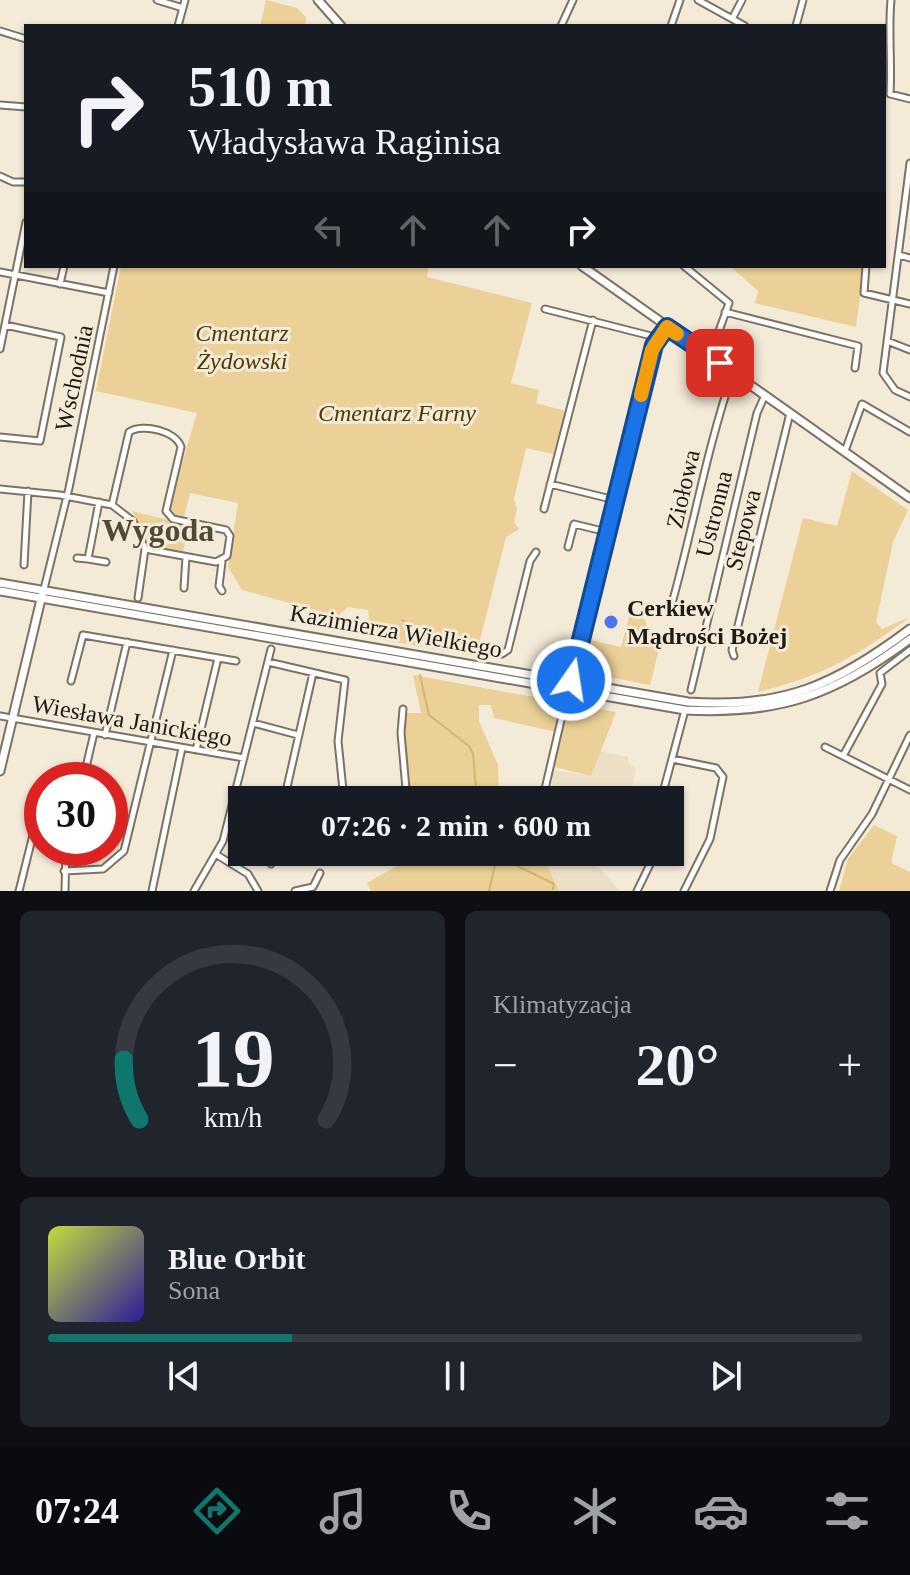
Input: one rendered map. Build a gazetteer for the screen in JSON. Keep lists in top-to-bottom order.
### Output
{
  "streets": {
    "main road": ["Kazimierza Wielkiego"],
    "street": [
      "Wschodnia",
      "Ziołowa",
      "Ustronna",
      "Stepowa",
      "Wiesława Janickiego"
    ]
  },
  "crossings": [
    ["Wschodnia", "Kazimierza Wielkiego"]
  ],
  "districts": ["Wygoda"],
  "parks": ["Cmentarz Żydowski", "Cmentarz Farny"],
  "places": ["Cerkiew Mądrości Bożej"],
  "page": {
    "turn": ["510 m", "Władysława Raginisa"],
    "limit": "30",
    "trip": "07:26 · 2 min · 600 m",
    "tile": "Klimatyzacja",
    "heat": ["−", "20°", "+"],
    "song": ["Blue Orbit", "Sona"],
    "tabs": "07:24",
    "gauge": ["19", "km/h"]
  }
}
